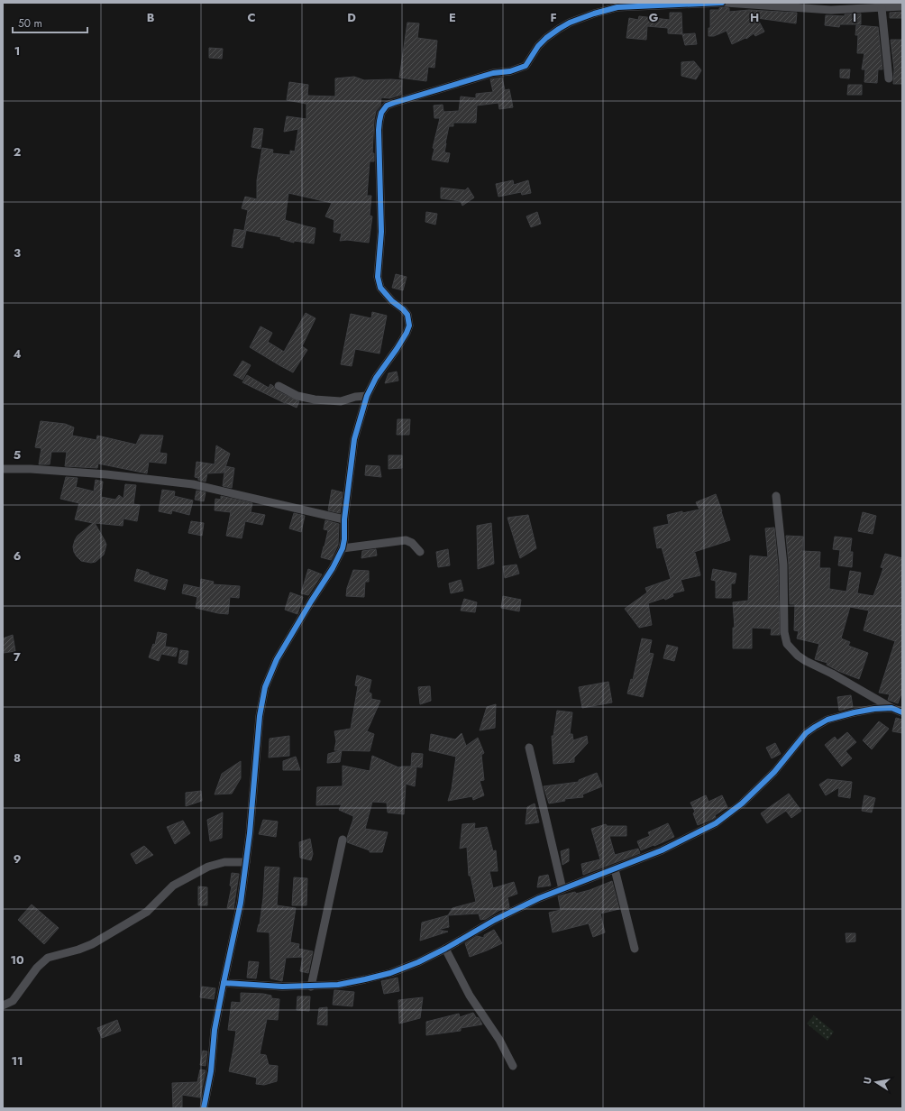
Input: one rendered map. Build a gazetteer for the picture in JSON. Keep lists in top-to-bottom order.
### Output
{
  "scale_bar": "50 m",
  "north": "left",
  "grid": {
    "columns": [
      "B",
      "C",
      "D",
      "E",
      "F",
      "G",
      "H",
      "I"
    ],
    "rows": [
      "1",
      "2",
      "3",
      "4",
      "5",
      "6",
      "7",
      "8",
      "9",
      "10",
      "11"
    ]
  }
}
